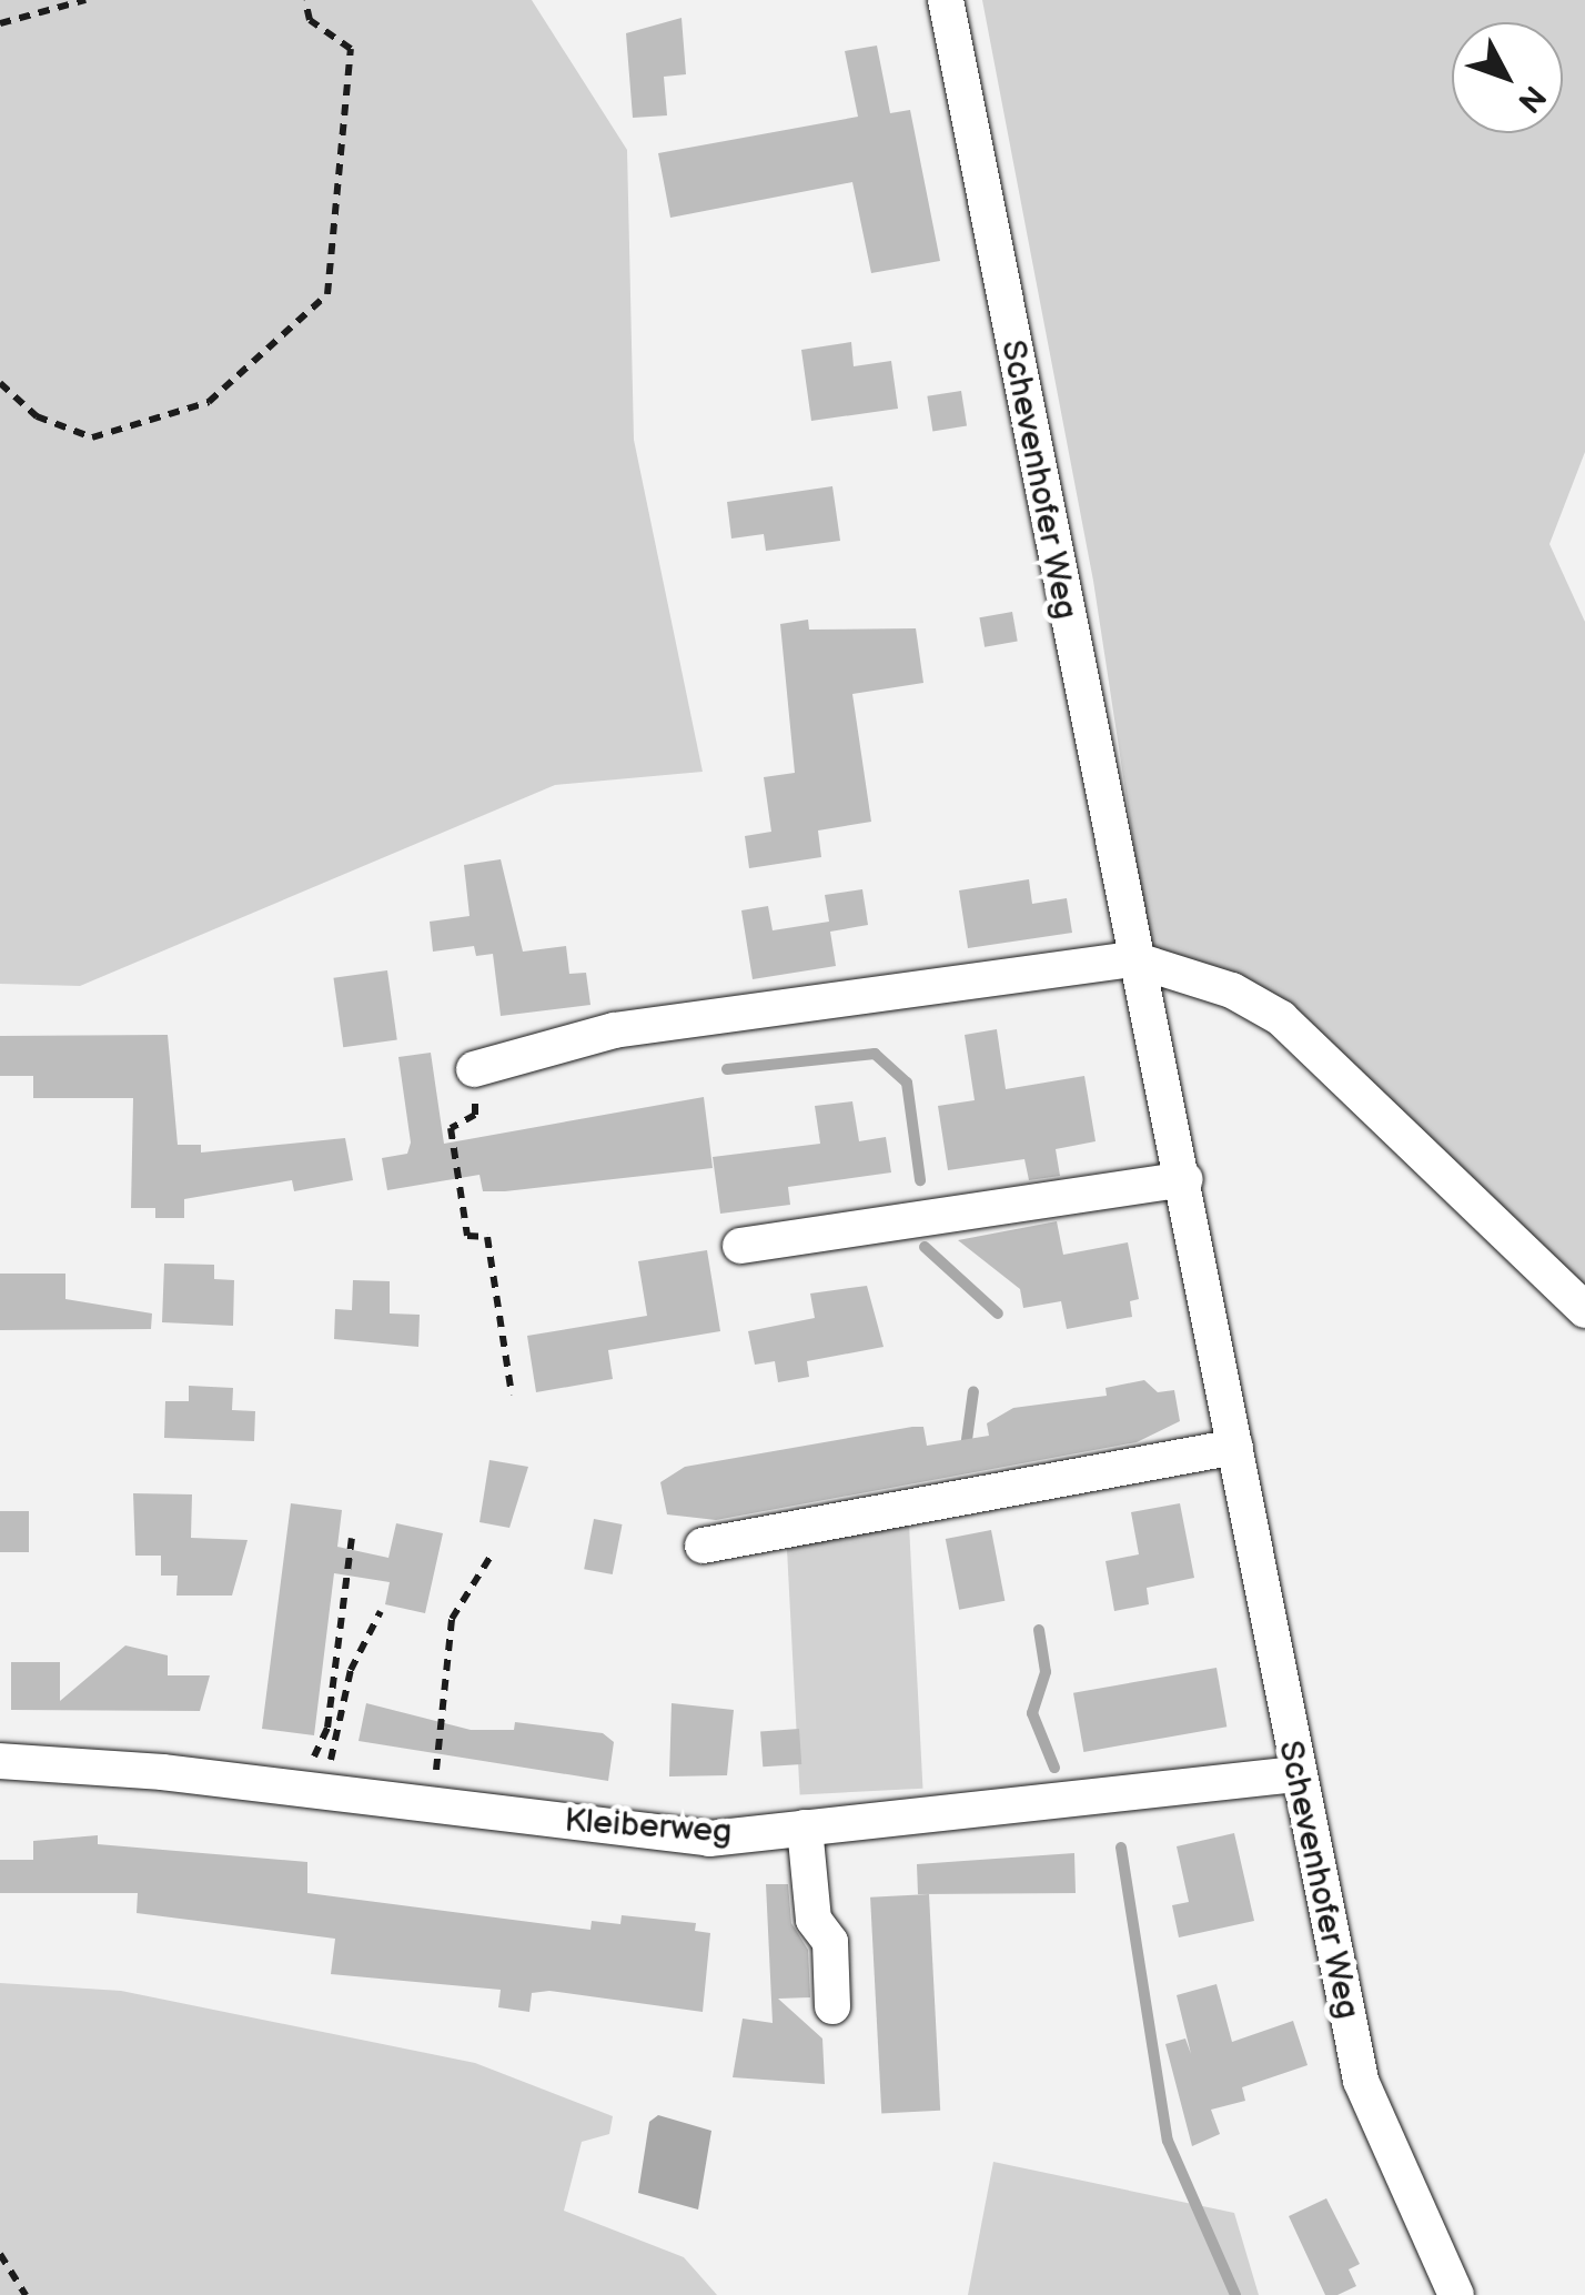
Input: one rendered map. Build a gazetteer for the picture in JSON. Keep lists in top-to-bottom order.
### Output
{
  "streets": {
    "street": ["Schevenhofer Weg", "Kleiberweg"]
  },
  "crossings": [
    ["Schevenhofer Weg", "Kleiberweg"]
  ],
  "north": "bottom right"
}
